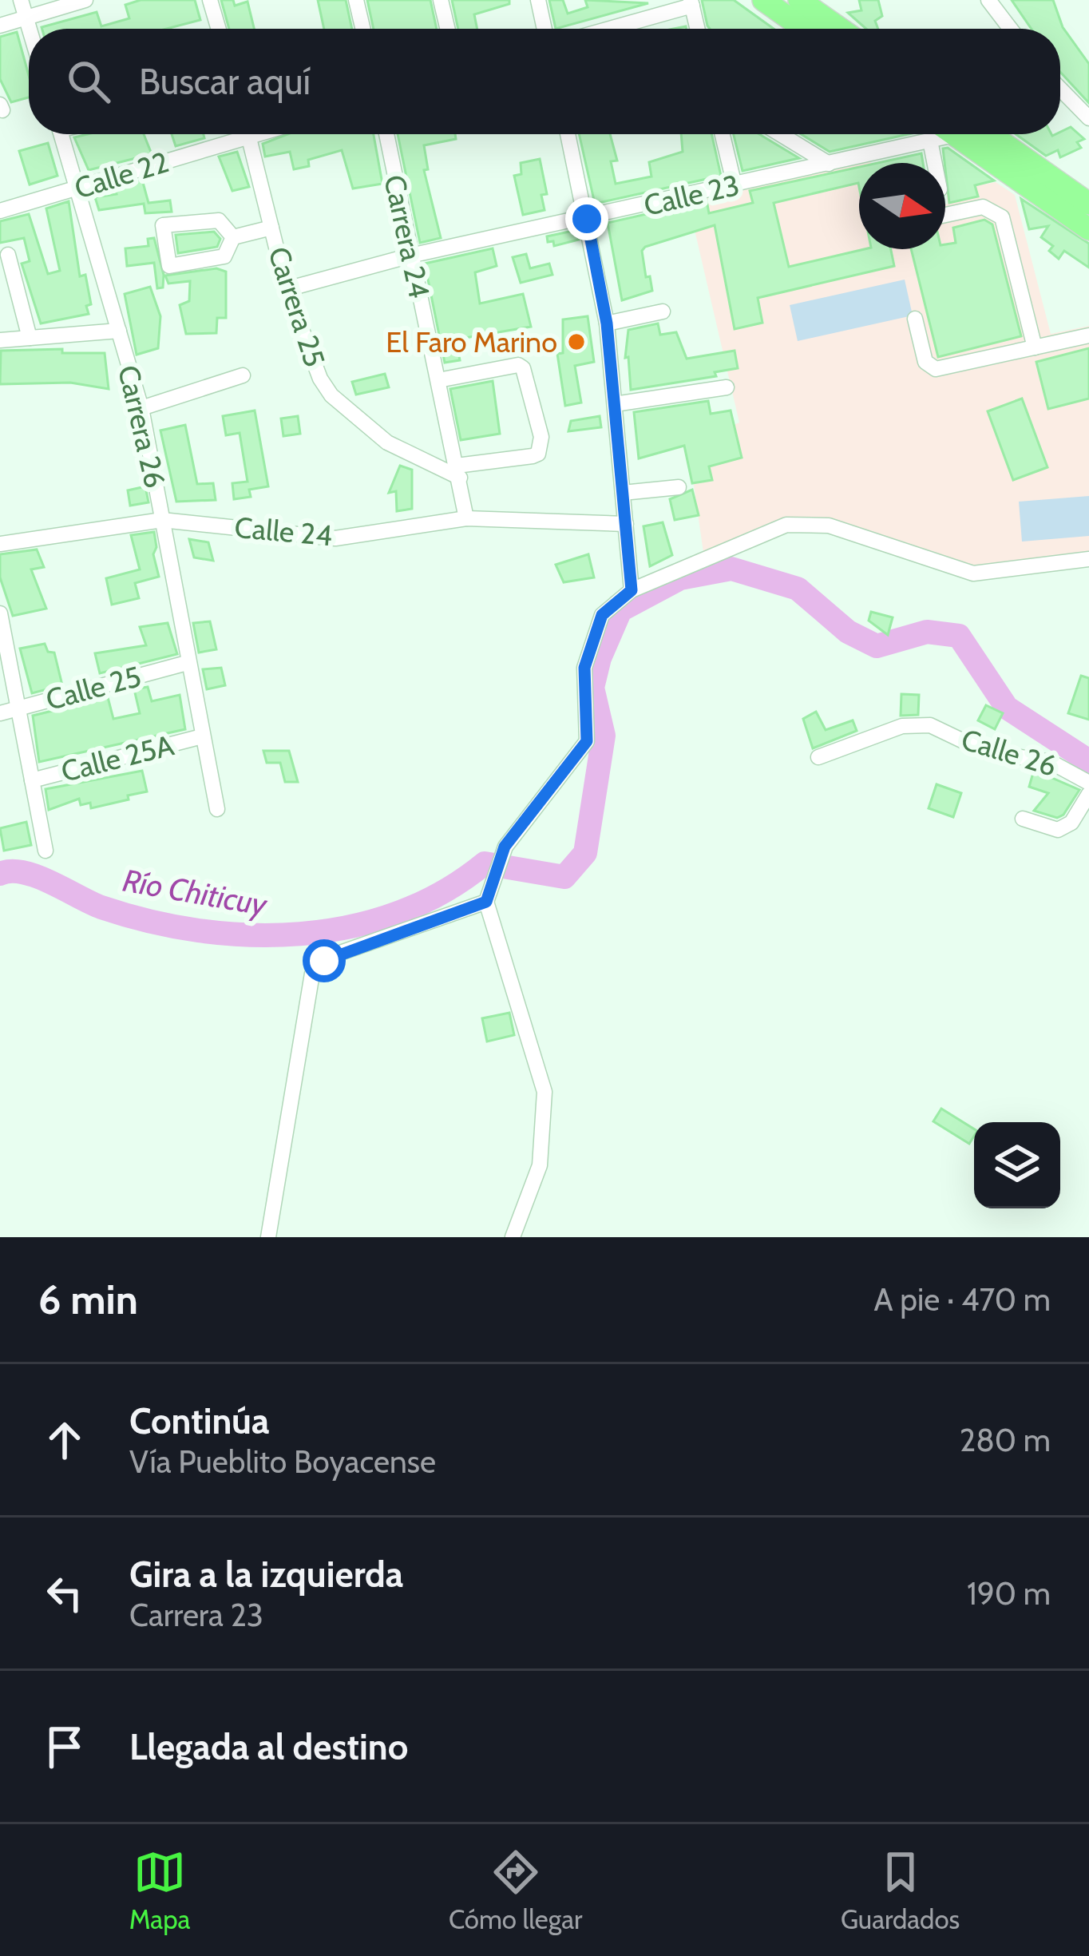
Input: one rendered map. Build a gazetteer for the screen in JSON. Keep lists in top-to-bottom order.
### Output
{
  "streets": {
    "street": [
      "Calle 22",
      "Calle 23",
      "Carrera 24",
      "Carrera 25",
      "Carrera 26",
      "Calle 24",
      "Calle 25",
      "Calle 26",
      "Calle 25A"
    ]
  },
  "crossings": [
    ["Calle 22", "Carrera 26"],
    ["Calle 23", "Carrera 24"],
    ["Calle 23", "Carrera 25"],
    ["Carrera 24", "Carrera 25"],
    ["Carrera 24", "Calle 24"],
    ["Carrera 26", "Calle 24"],
    ["Carrera 26", "Calle 25"],
    ["Carrera 26", "Calle 25A"]
  ],
  "water": ["Río Chiticuy"],
  "places": ["El Faro Marino"],
  "north": "right",
  "page": {
    "search": "Buscar aquí",
    "heading": ["6 min", "A pie · 470 m"],
    "list": [
      ["Continúa", "Vía Pueblito Boyacense", "280 m"],
      ["Gira a la izquierda", "Carrera 23", "190 m"],
      "Llegada al destino"
    ],
    "nav": ["Mapa", "Cómo llegar", "Guardados"]
  }
}
